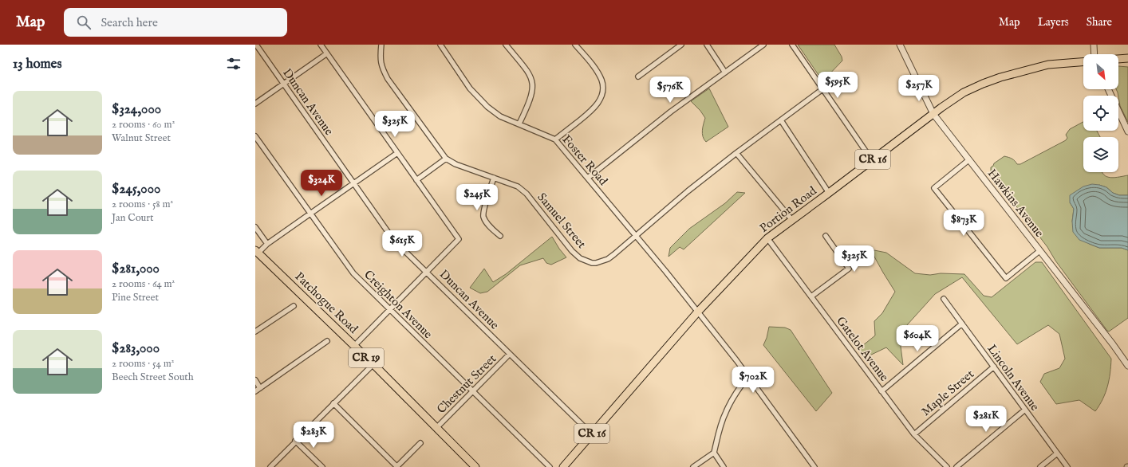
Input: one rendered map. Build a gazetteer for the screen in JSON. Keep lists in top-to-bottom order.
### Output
{
  "streets": {
    "main road": [
      "CR 16",
      "Portion Road",
      "Patchogue Road",
      "CR 19"
    ],
    "street": [
      "Duncan Avenue",
      "Foster Road",
      "Hawkins Avenue",
      "Samuel Street",
      "Creighton Avenue",
      "Gatelot Avenue",
      "Lincoln Avenue",
      "Chestnut Street",
      "Maple Street"
    ]
  },
  "crossings": [
    ["Duncan Avenue", "Portion Road"],
    ["Duncan Avenue", "Chestnut Street"],
    ["Foster Road", "Portion Road"],
    ["Foster Road", "Samuel Street"],
    ["Hawkins Avenue", "Portion Road"],
    ["Portion Road", "Gatelot Avenue"],
    ["Patchogue Road", "Chestnut Street"],
    ["Creighton Avenue", "Chestnut Street"],
    ["Gatelot Avenue", "Maple Street"],
    ["Lincoln Avenue", "Maple Street"]
  ],
  "north": "bottom right",
  "page": {
    "header": "Map",
    "search": "Search here",
    "nav": ["Map", "Layers", "Share"],
    "heading": "13 homes",
    "price": [
      "$595K",
      "$257K",
      "$576K",
      "$325K",
      "$324K",
      "$245K",
      "$873K",
      "$615K",
      "$325K",
      "$604K",
      "$702K",
      "$281K",
      "$283K"
    ],
    "list": [
      {
        "name": "$324,000",
        "note": "2 rooms · 60 m² · Walnut Street"
      },
      {
        "name": "$245,000",
        "note": "2 rooms · 58 m² · Jan Court"
      },
      {
        "name": "$281,000",
        "note": "2 rooms · 64 m² · Pine Street"
      },
      {
        "name": "$283,000",
        "note": "2 rooms · 54 m² · Beech Street South"
      }
    ]
  }
}
